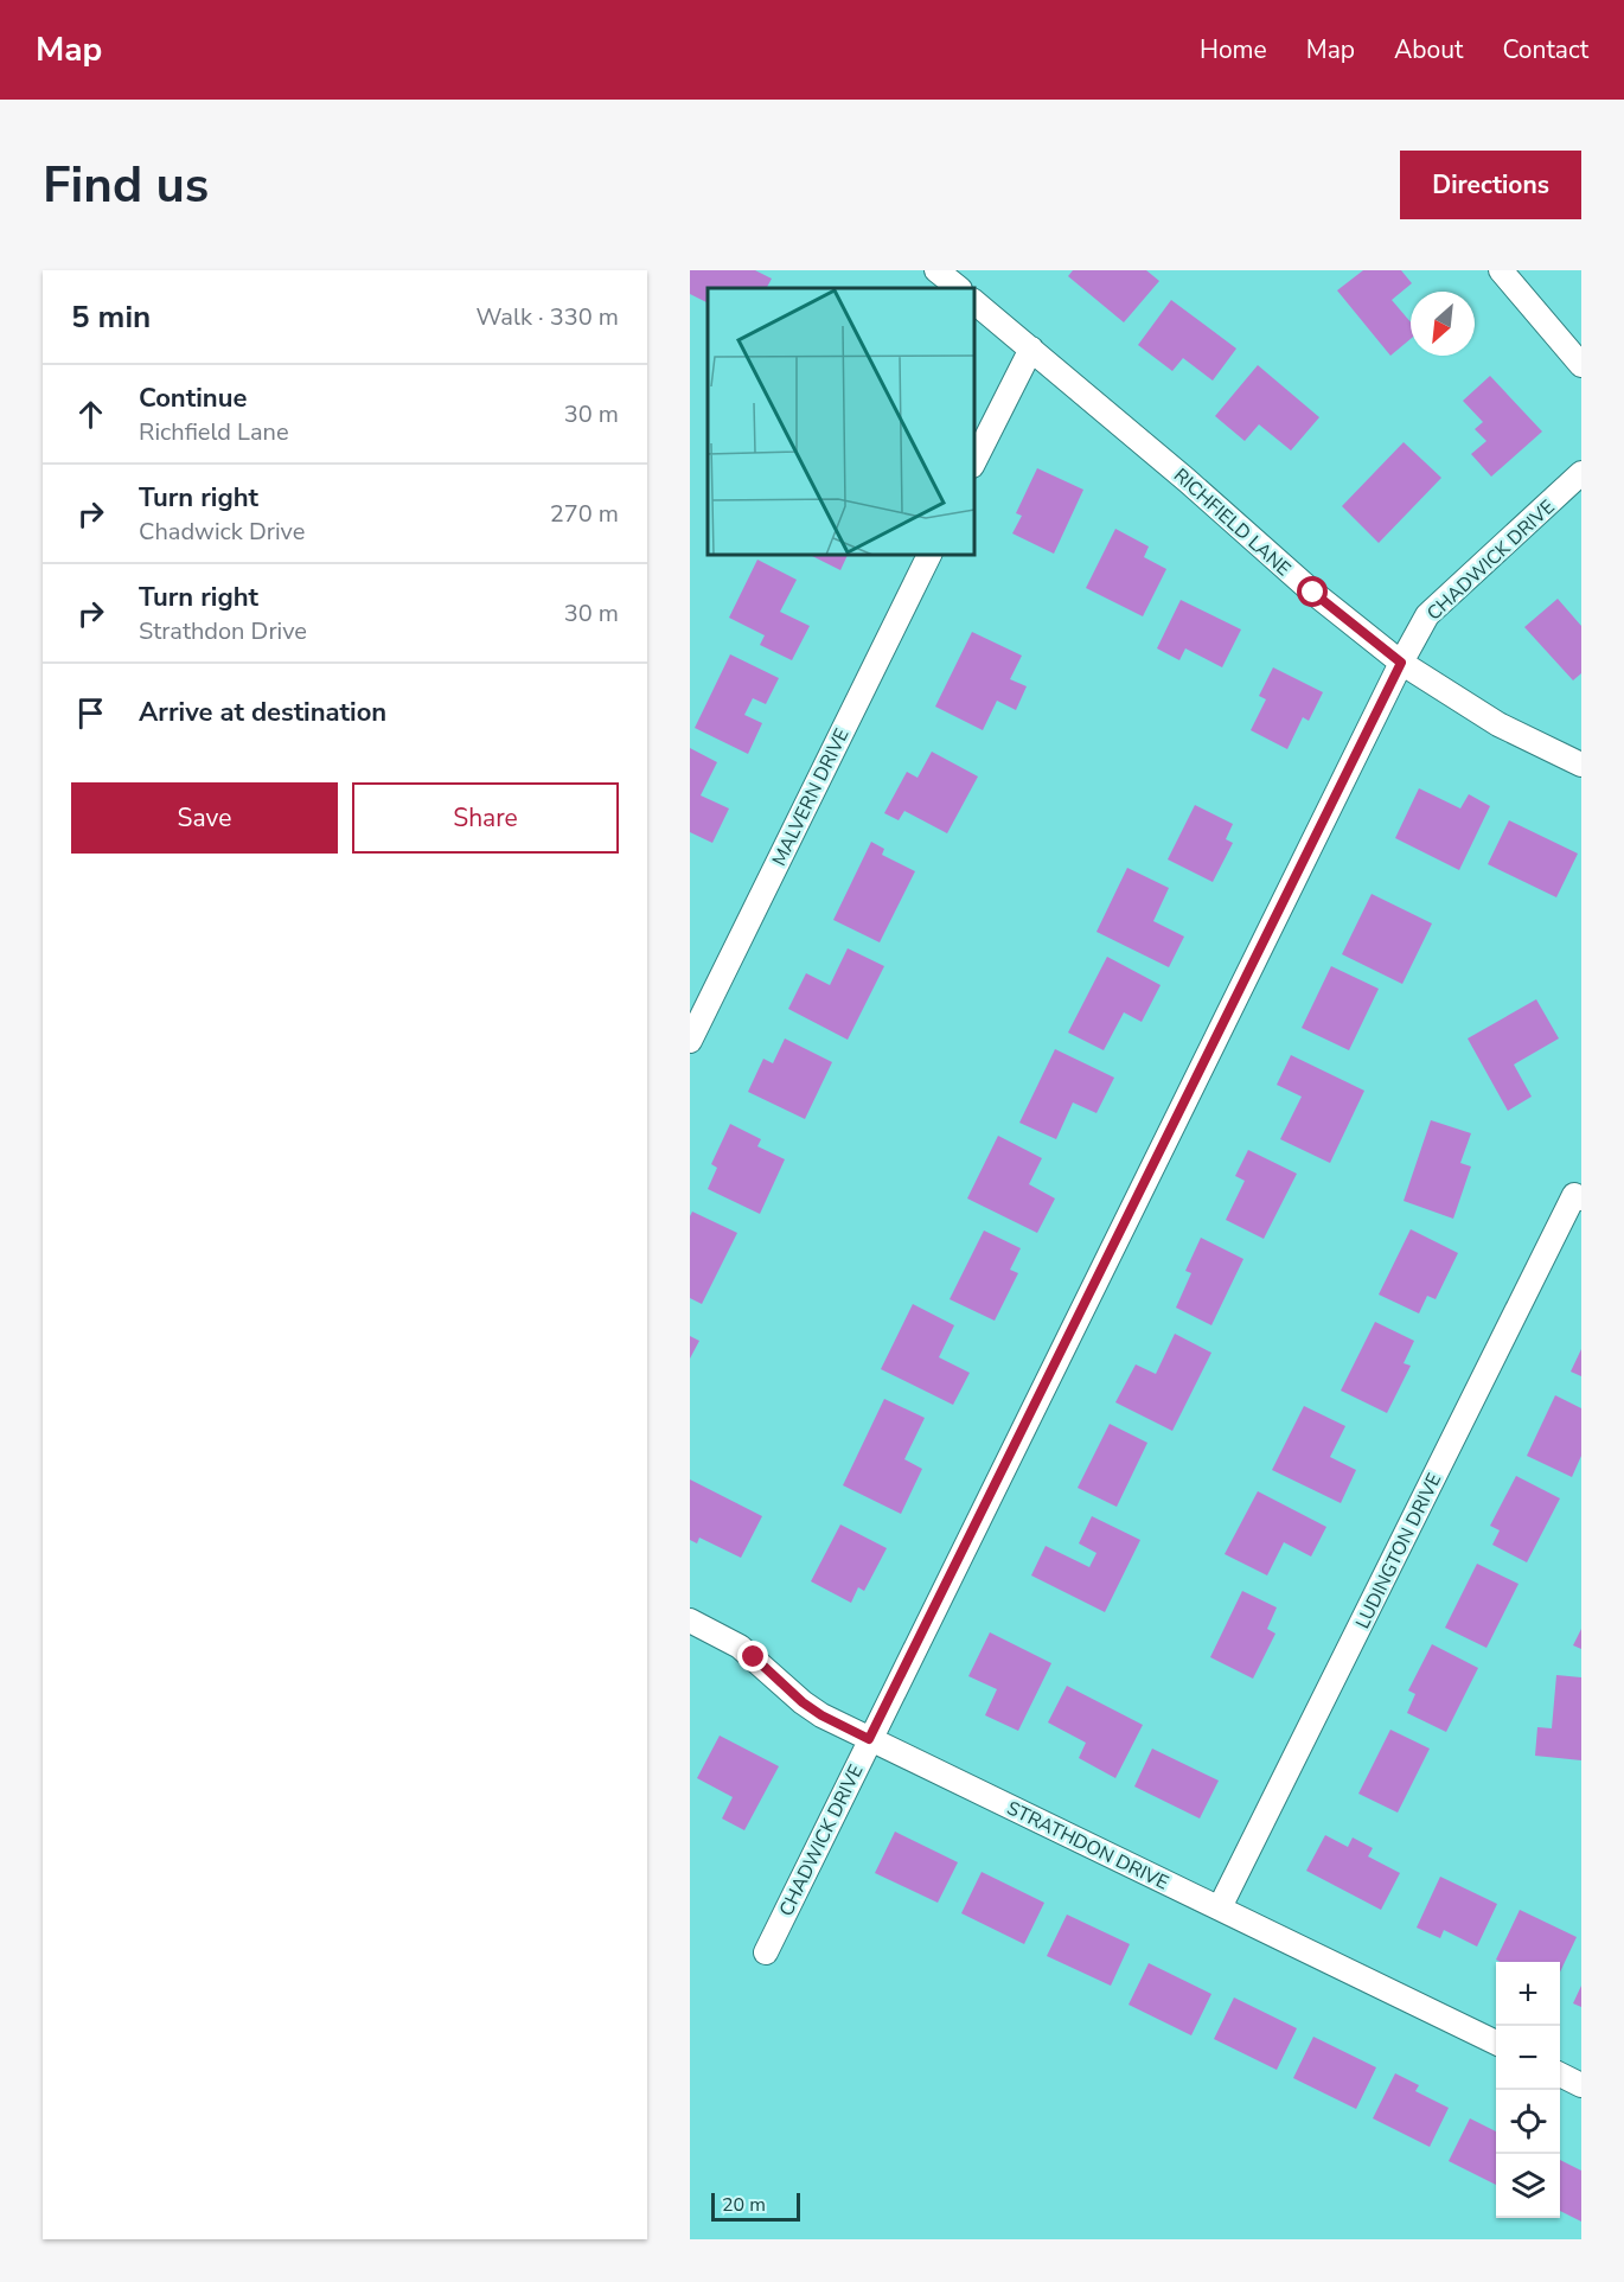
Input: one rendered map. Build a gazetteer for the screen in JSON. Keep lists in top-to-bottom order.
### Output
{
  "streets": {
    "street": [
      "RICHFIELD LANE",
      "CHADWICK DRIVE",
      "MALVERN DRIVE",
      "LUDINGTON DRIVE",
      "STRATHDON DRIVE"
    ]
  },
  "crossings": [
    ["RICHFIELD LANE", "CHADWICK DRIVE"],
    ["CHADWICK DRIVE", "STRATHDON DRIVE"],
    ["LUDINGTON DRIVE", "STRATHDON DRIVE"]
  ],
  "scale_bar": "20 m",
  "north": "bottom left",
  "page": {
    "header": "Map",
    "nav": [
      "Home",
      "Map",
      "About",
      "Contact"
    ],
    "buttons": [
      "Directions",
      ["Save", "Share"]
    ],
    "title": "Find us",
    "heading": ["5 min", "Walk · 330 m"],
    "list": [
      ["Continue", "Richfield Lane", "30 m"],
      ["Turn right", "Chadwick Drive", "270 m"],
      ["Turn right", "Strathdon Drive", "30 m"],
      "Arrive at destination"
    ],
    "map_buttons": ["+", "−"],
    "scale": "20 m"
  }
}
